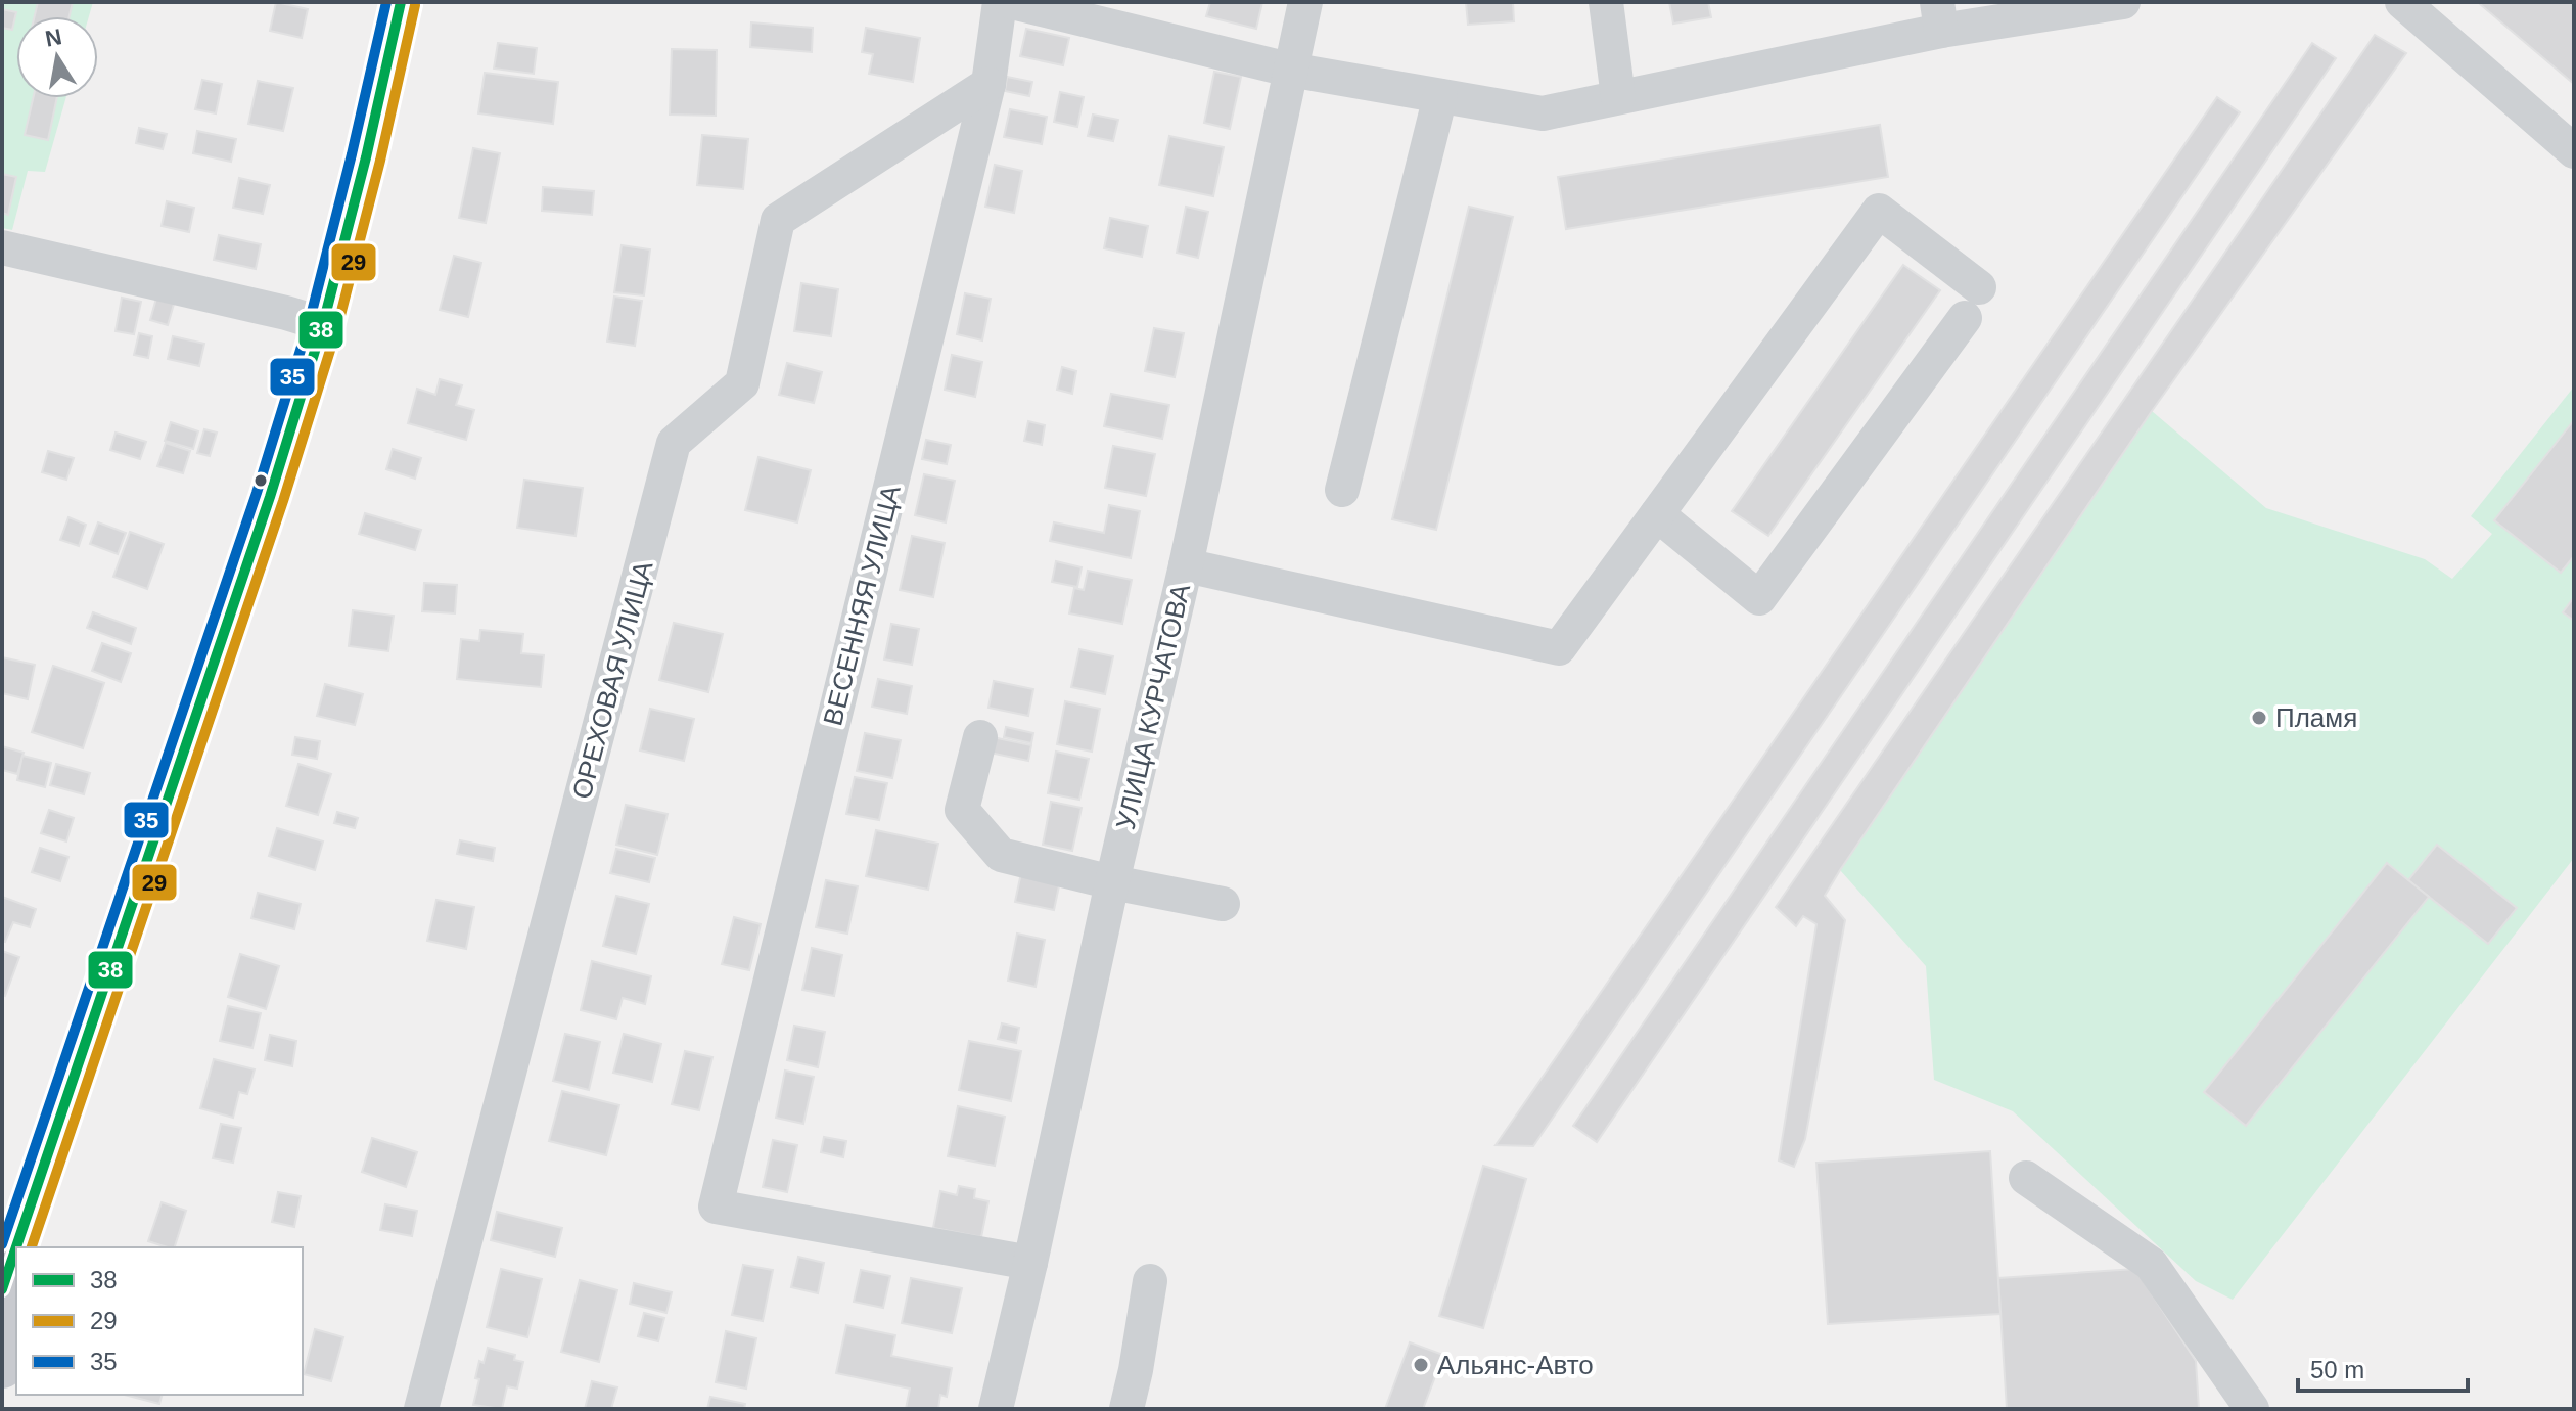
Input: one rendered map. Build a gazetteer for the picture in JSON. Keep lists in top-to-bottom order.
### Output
{
  "streets": {
    "street": ["ВЕСЕННЯЯ УЛИЦА", "ОРЕХОВАЯ УЛИЦА", "УЛИЦА КУРЧАТОВА"]
  },
  "crossings": [
    ["ВЕСЕННЯЯ УЛИЦА", "ОРЕХОВАЯ УЛИЦА"],
    ["ВЕСЕННЯЯ УЛИЦА", "УЛИЦА КУРЧАТОВА"]
  ],
  "places": ["Пламя", "Альянс-Авто"],
  "lines": ["transit line 38", "transit line 35", "transit line 29"],
  "legend": ["38", "29", "35"],
  "scale_bar": "50 m",
  "north": "top"
}
